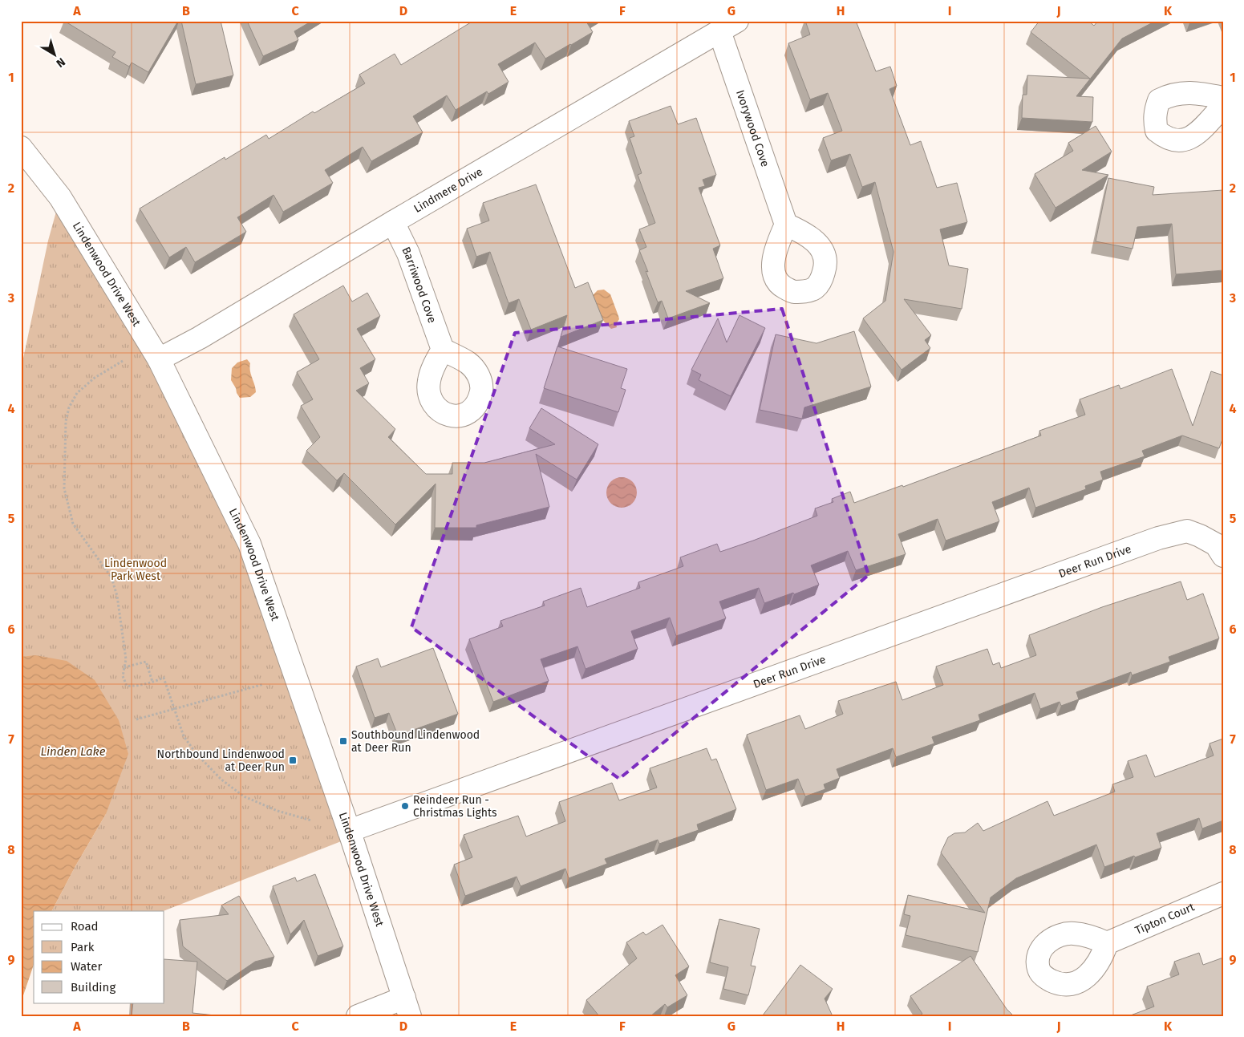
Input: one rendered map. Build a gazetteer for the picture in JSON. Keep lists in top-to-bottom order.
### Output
{
  "streets": {
    "street": [
      "Ivorywood Cove",
      "Lindmere Drive",
      "Lindenwood Drive West",
      "Barriwood Cove",
      "Deer Run Drive",
      "Tipton Court"
    ]
  },
  "crossings": [
    ["Ivorywood Cove", "Lindmere Drive"],
    ["Lindmere Drive", "Lindenwood Drive West"],
    ["Lindmere Drive", "Barriwood Cove"],
    ["Lindenwood Drive West", "Deer Run Drive"]
  ],
  "water": ["Linden Lake"],
  "parks": ["Lindenwood Park West"],
  "places": {
    "transit": ["Southbound Lindenwood at Deer Run", "Northbound Lindenwood at Deer Run"],
    "other": ["Reindeer Run - Christmas Lights"]
  },
  "legend": [
    "Road",
    "Park",
    "Water",
    "Building"
  ],
  "north": "bottom right",
  "grid": {
    "columns": [
      "A",
      "B",
      "C",
      "D",
      "E",
      "F",
      "G",
      "H",
      "I",
      "J",
      "K"
    ],
    "rows": [
      "1",
      "2",
      "3",
      "4",
      "5",
      "6",
      "7",
      "8",
      "9"
    ]
  }
}
